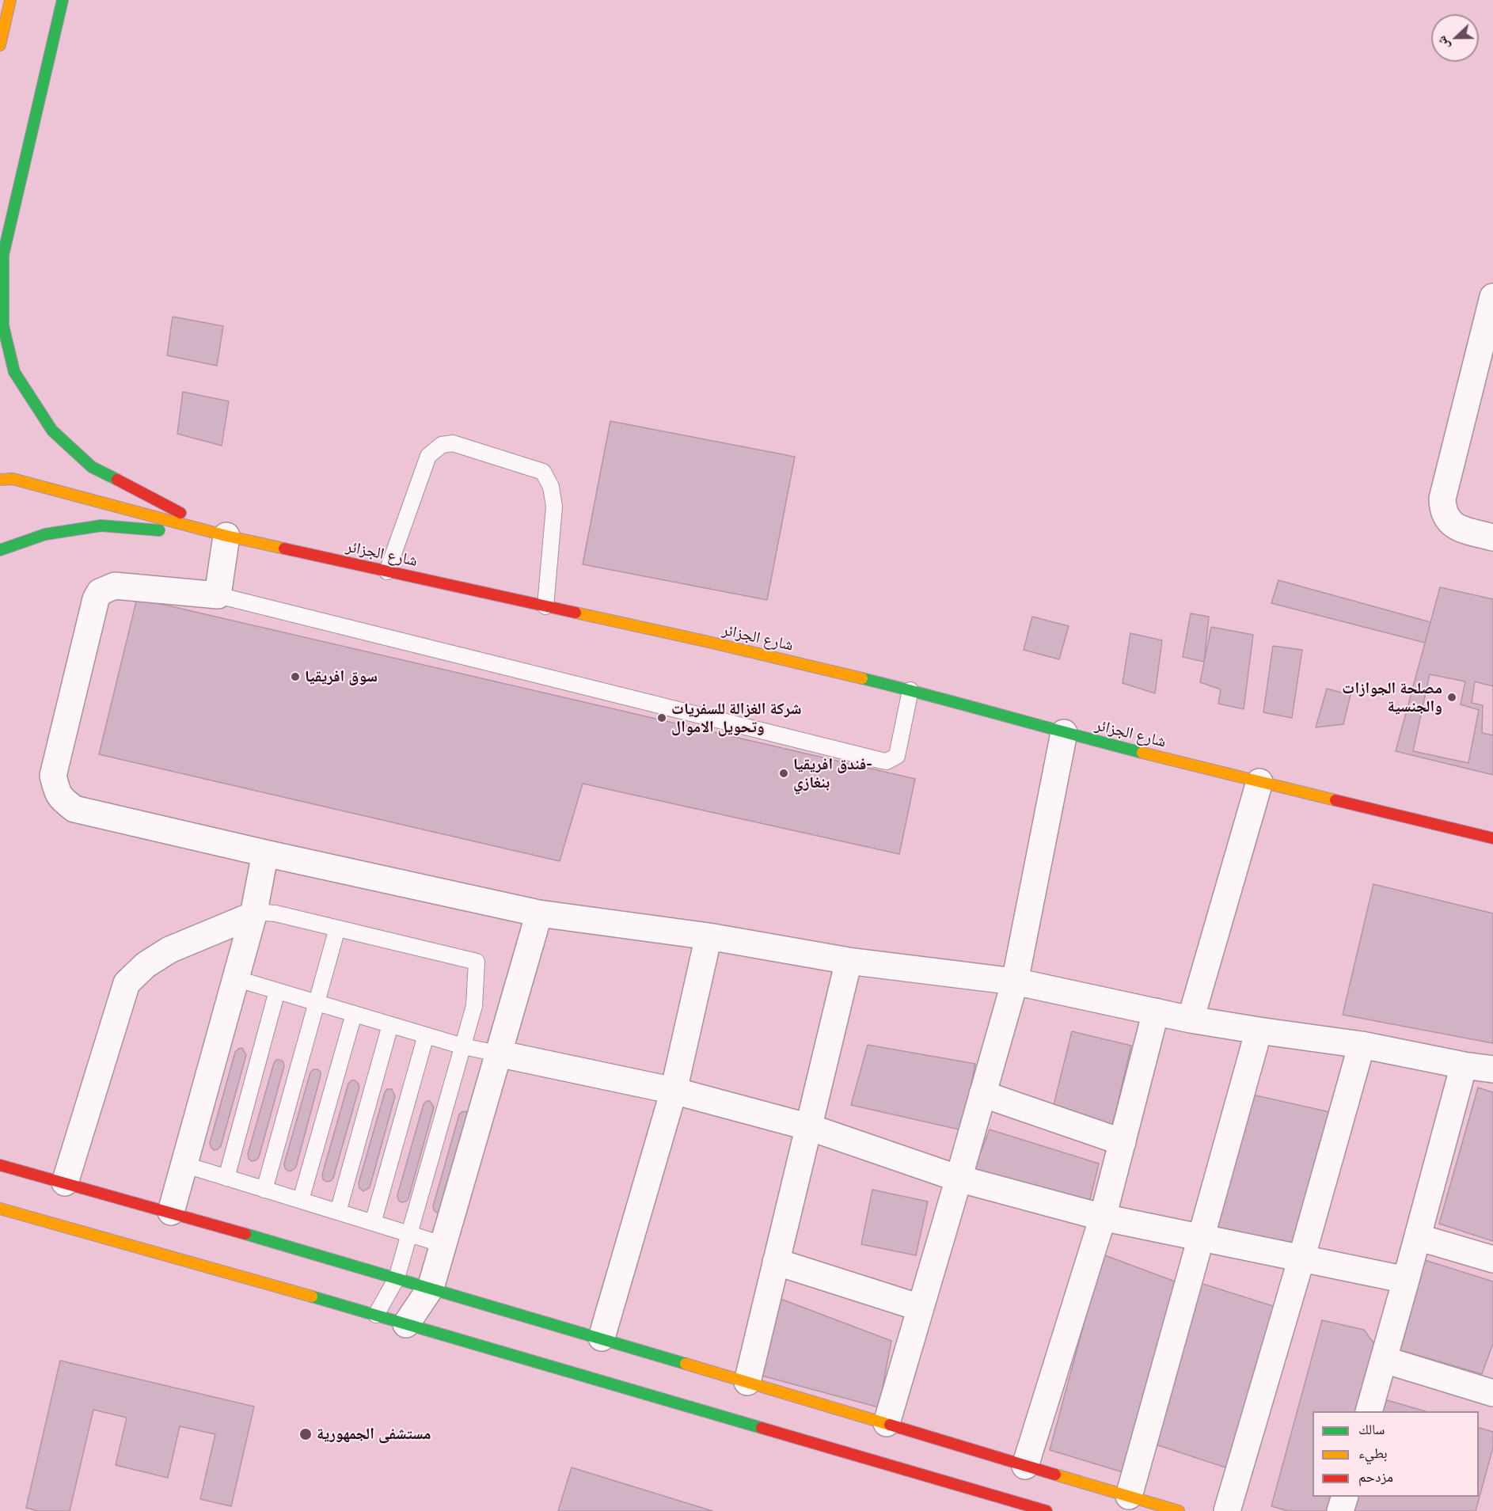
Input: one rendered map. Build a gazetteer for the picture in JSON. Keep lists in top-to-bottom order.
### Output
{
  "streets": {
    "main road": ["شارع الجزائر"]
  },
  "places": [
    "سوق افريقيا",
    "مصلحة الجوازات والجنسية",
    "شركة الغزالة للسفريات وتحويل الاموال",
    "فندق افريقيا- بنغازي",
    "مستشفى الجمهورية"
  ],
  "legend": ["سالك", "بطيء", "مزدحم"],
  "north": "left"
}
